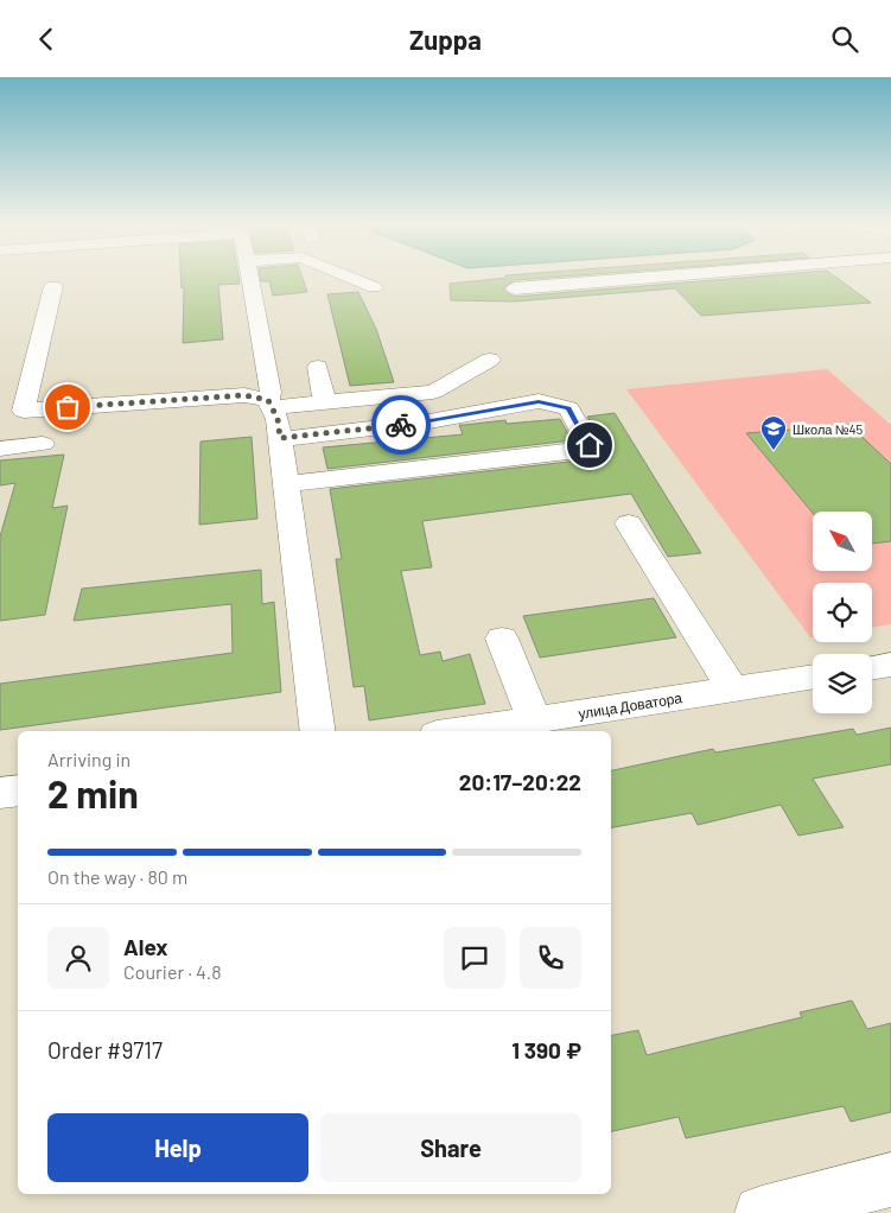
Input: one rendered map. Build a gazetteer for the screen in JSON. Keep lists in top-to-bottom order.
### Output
{
  "streets": {
    "street": ["улица Доватора"]
  },
  "places": {
    "school or university": ["Школа №45"]
  },
  "north": "top left",
  "page": {
    "header": "Zuppa",
    "heading": ["2 min", "Arriving in", "20:17–20:22"],
    "panel": [
      "Alex",
      "Courier · 4.8",
      "Order #9717",
      "1 390 ₽"
    ],
    "bar": "On the way · 80 m",
    "buttons": ["Help", "Share"]
  }
}
